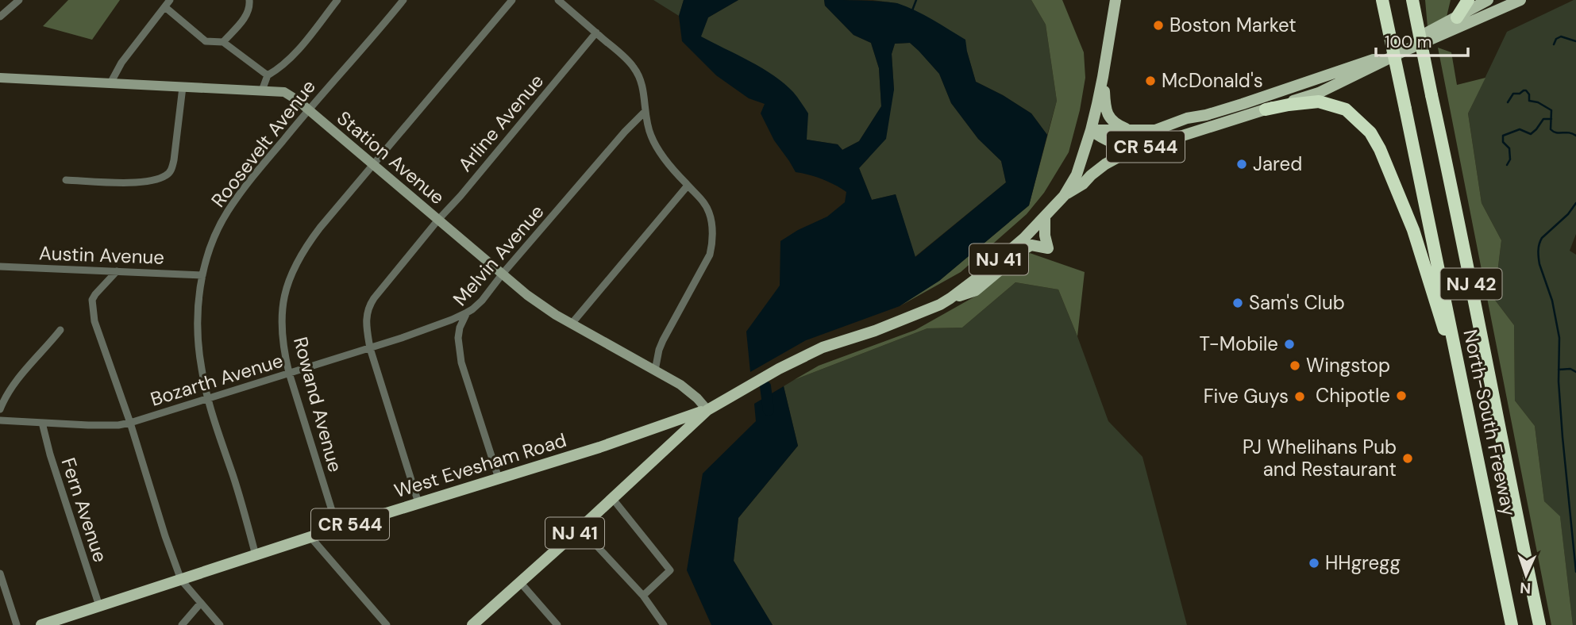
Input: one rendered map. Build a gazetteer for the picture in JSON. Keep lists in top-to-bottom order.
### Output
{
  "streets": {
    "highway": ["NJ 42", "North-South Freeway"],
    "main road": ["CR 544", "NJ 41", "West Evesham Road"],
    "street": [
      "Arline Avenue",
      "Roosevelt Avenue",
      "Station Avenue",
      "Austin Avenue",
      "Melvin Avenue",
      "Bozarth Avenue",
      "Rowand Avenue",
      "Fern Avenue"
    ]
  },
  "crossings": [
    ["Arline Avenue", "Station Avenue"],
    ["Arline Avenue", "Bozarth Avenue"],
    ["Arline Avenue", "West Evesham Road"],
    ["Roosevelt Avenue", "Station Avenue"],
    ["Roosevelt Avenue", "Austin Avenue"],
    ["Roosevelt Avenue", "Bozarth Avenue"],
    ["Roosevelt Avenue", "West Evesham Road"],
    ["CR 544", "NJ 41"],
    ["Station Avenue", "Melvin Avenue"],
    ["Station Avenue", "NJ 41"],
    ["Station Avenue", "Rowand Avenue"],
    ["Station Avenue", "West Evesham Road"],
    ["Melvin Avenue", "Bozarth Avenue"],
    ["Melvin Avenue", "West Evesham Road"],
    ["NJ 41", "West Evesham Road"],
    ["Bozarth Avenue", "Rowand Avenue"],
    ["Bozarth Avenue", "Fern Avenue"],
    ["Rowand Avenue", "West Evesham Road"],
    ["West Evesham Road", "Fern Avenue"]
  ],
  "places": [
    "Boston Market",
    "McDonald's",
    "Jared",
    "Sam's Club",
    "T-Mobile",
    "Wingstop",
    "Chipotle",
    "Five Guys",
    "PJ Whelihans Pub and Restaurant",
    "HHgregg"
  ],
  "scale_bar": "100 m",
  "north": "bottom"
}
